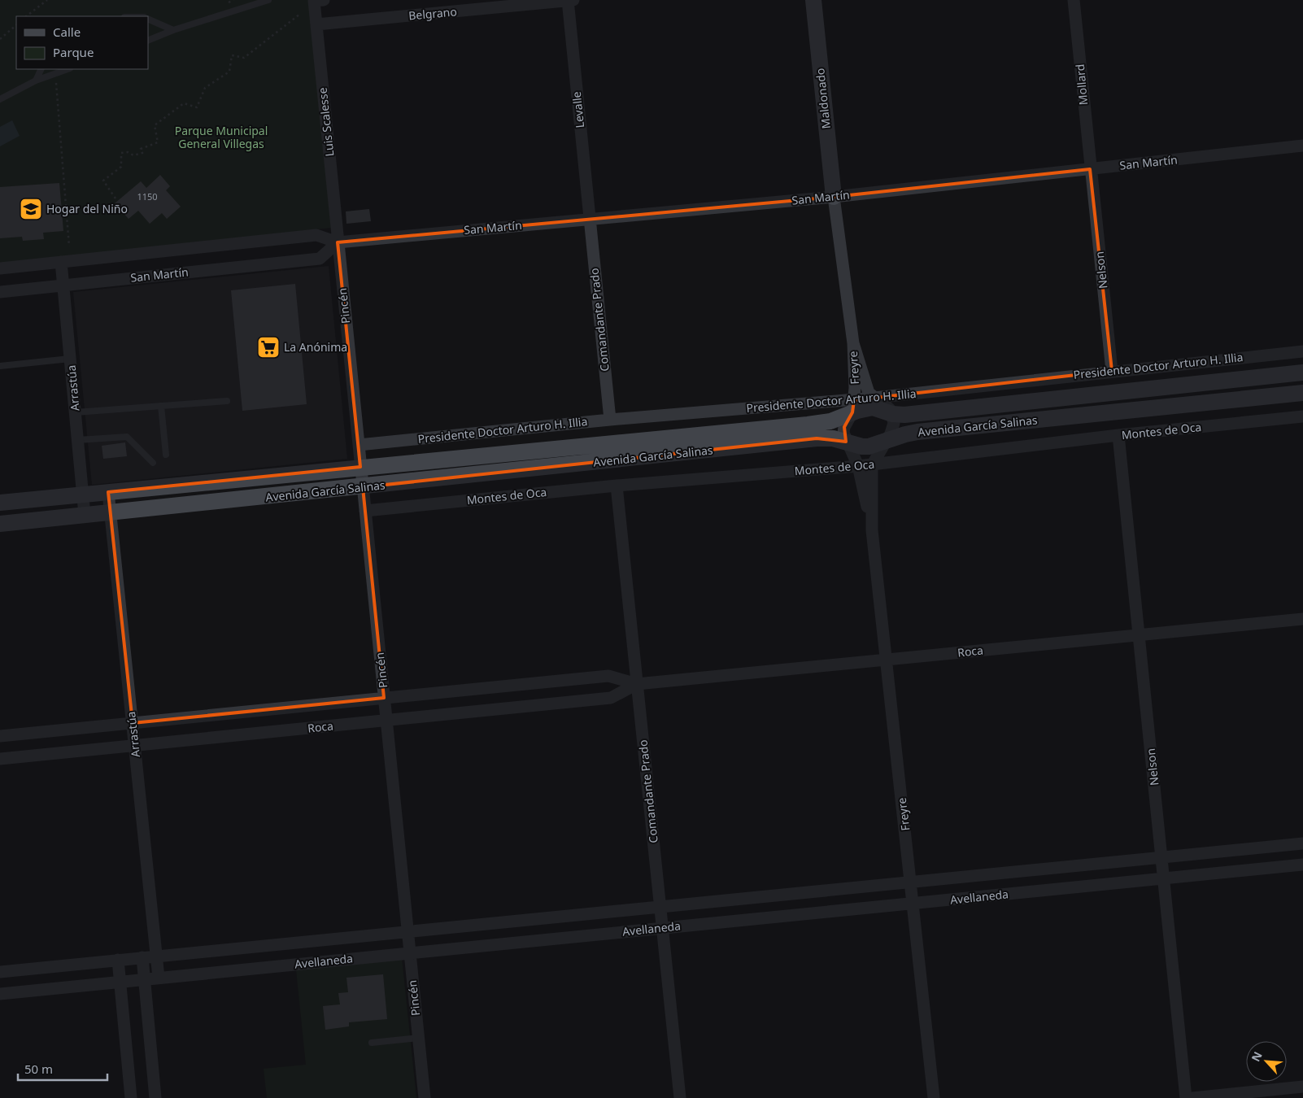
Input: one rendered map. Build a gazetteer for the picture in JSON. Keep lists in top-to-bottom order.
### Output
{
  "streets": {
    "main road": ["Maldonado", "Avenida García Salinas"],
    "street": [
      "Belgrano",
      "Mollard",
      "Levalle",
      "Luis Scalesse",
      "San Martín",
      "Nelson",
      "Pincén",
      "Comandante Prado",
      "Presidente Doctor Arturo H. Illia",
      "Freyre",
      "Arrastúa",
      "Montes de Oca",
      "Roca",
      "Avellaneda"
    ]
  },
  "crossings": [
    ["Belgrano", "Levalle"],
    ["Belgrano", "Luis Scalesse"],
    ["Mollard", "San Martín"],
    ["Mollard", "Nelson"],
    ["Maldonado", "San Martín"],
    ["Maldonado", "Freyre"],
    ["Levalle", "San Martín"],
    ["Levalle", "Comandante Prado"],
    ["Luis Scalesse", "San Martín"],
    ["Luis Scalesse", "Pincén"],
    ["San Martín", "Nelson"],
    ["San Martín", "Pincén"],
    ["San Martín", "Comandante Prado"],
    ["San Martín", "Freyre"],
    ["San Martín", "Arrastúa"],
    ["Nelson", "Presidente Doctor Arturo H. Illia"],
    ["Nelson", "Montes de Oca"],
    ["Nelson", "Roca"],
    ["Nelson", "Avellaneda"],
    ["Pincén", "Presidente Doctor Arturo H. Illia"],
    ["Pincén", "Avenida García Salinas"],
    ["Pincén", "Montes de Oca"],
    ["Pincén", "Roca"],
    ["Pincén", "Avellaneda"],
    ["Comandante Prado", "Presidente Doctor Arturo H. Illia"],
    ["Comandante Prado", "Montes de Oca"],
    ["Comandante Prado", "Roca"],
    ["Comandante Prado", "Avellaneda"],
    ["Presidente Doctor Arturo H. Illia", "Freyre"],
    ["Presidente Doctor Arturo H. Illia", "Avenida García Salinas"],
    ["Freyre", "Avenida García Salinas"],
    ["Freyre", "Montes de Oca"],
    ["Freyre", "Roca"],
    ["Freyre", "Avellaneda"],
    ["Arrastúa", "Avenida García Salinas"],
    ["Arrastúa", "Roca"],
    ["Arrastúa", "Avellaneda"]
  ],
  "parks": ["Parque Municipal General Villegas"],
  "places": {
    "school or university": ["Hogar del Niño"],
    "supermarket": ["La Anónima"]
  },
  "house_numbers": ["1150"],
  "legend": ["Calle", "Parque"],
  "scale_bar": "50 m",
  "north": "top left"
}
